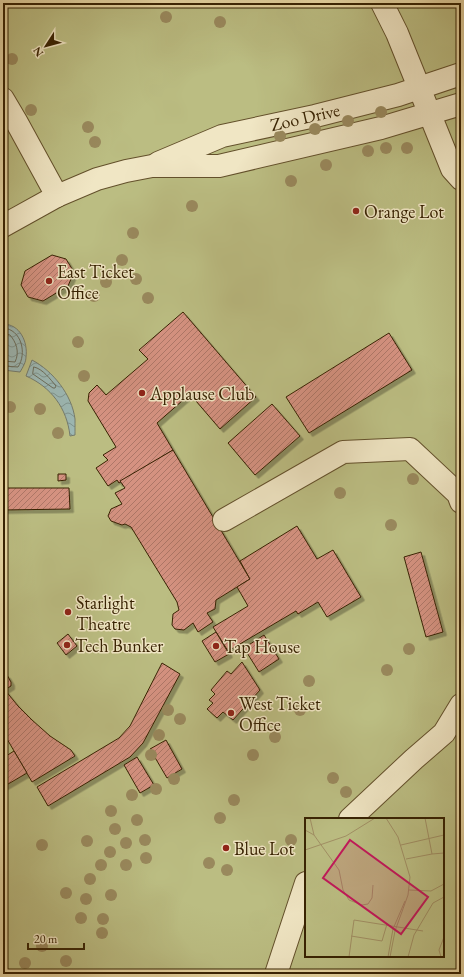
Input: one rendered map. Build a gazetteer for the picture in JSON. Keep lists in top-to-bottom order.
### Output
{
  "streets": {
    "street": ["Zoo Drive"]
  },
  "places": [
    "Orange Lot",
    "East Ticket Office",
    "Applause Club",
    "Starlight Theatre",
    "Tech Bunker",
    "Tap House",
    "West Ticket Office",
    "Blue Lot"
  ],
  "scale_bar": "20 m",
  "north": "bottom left"
}
